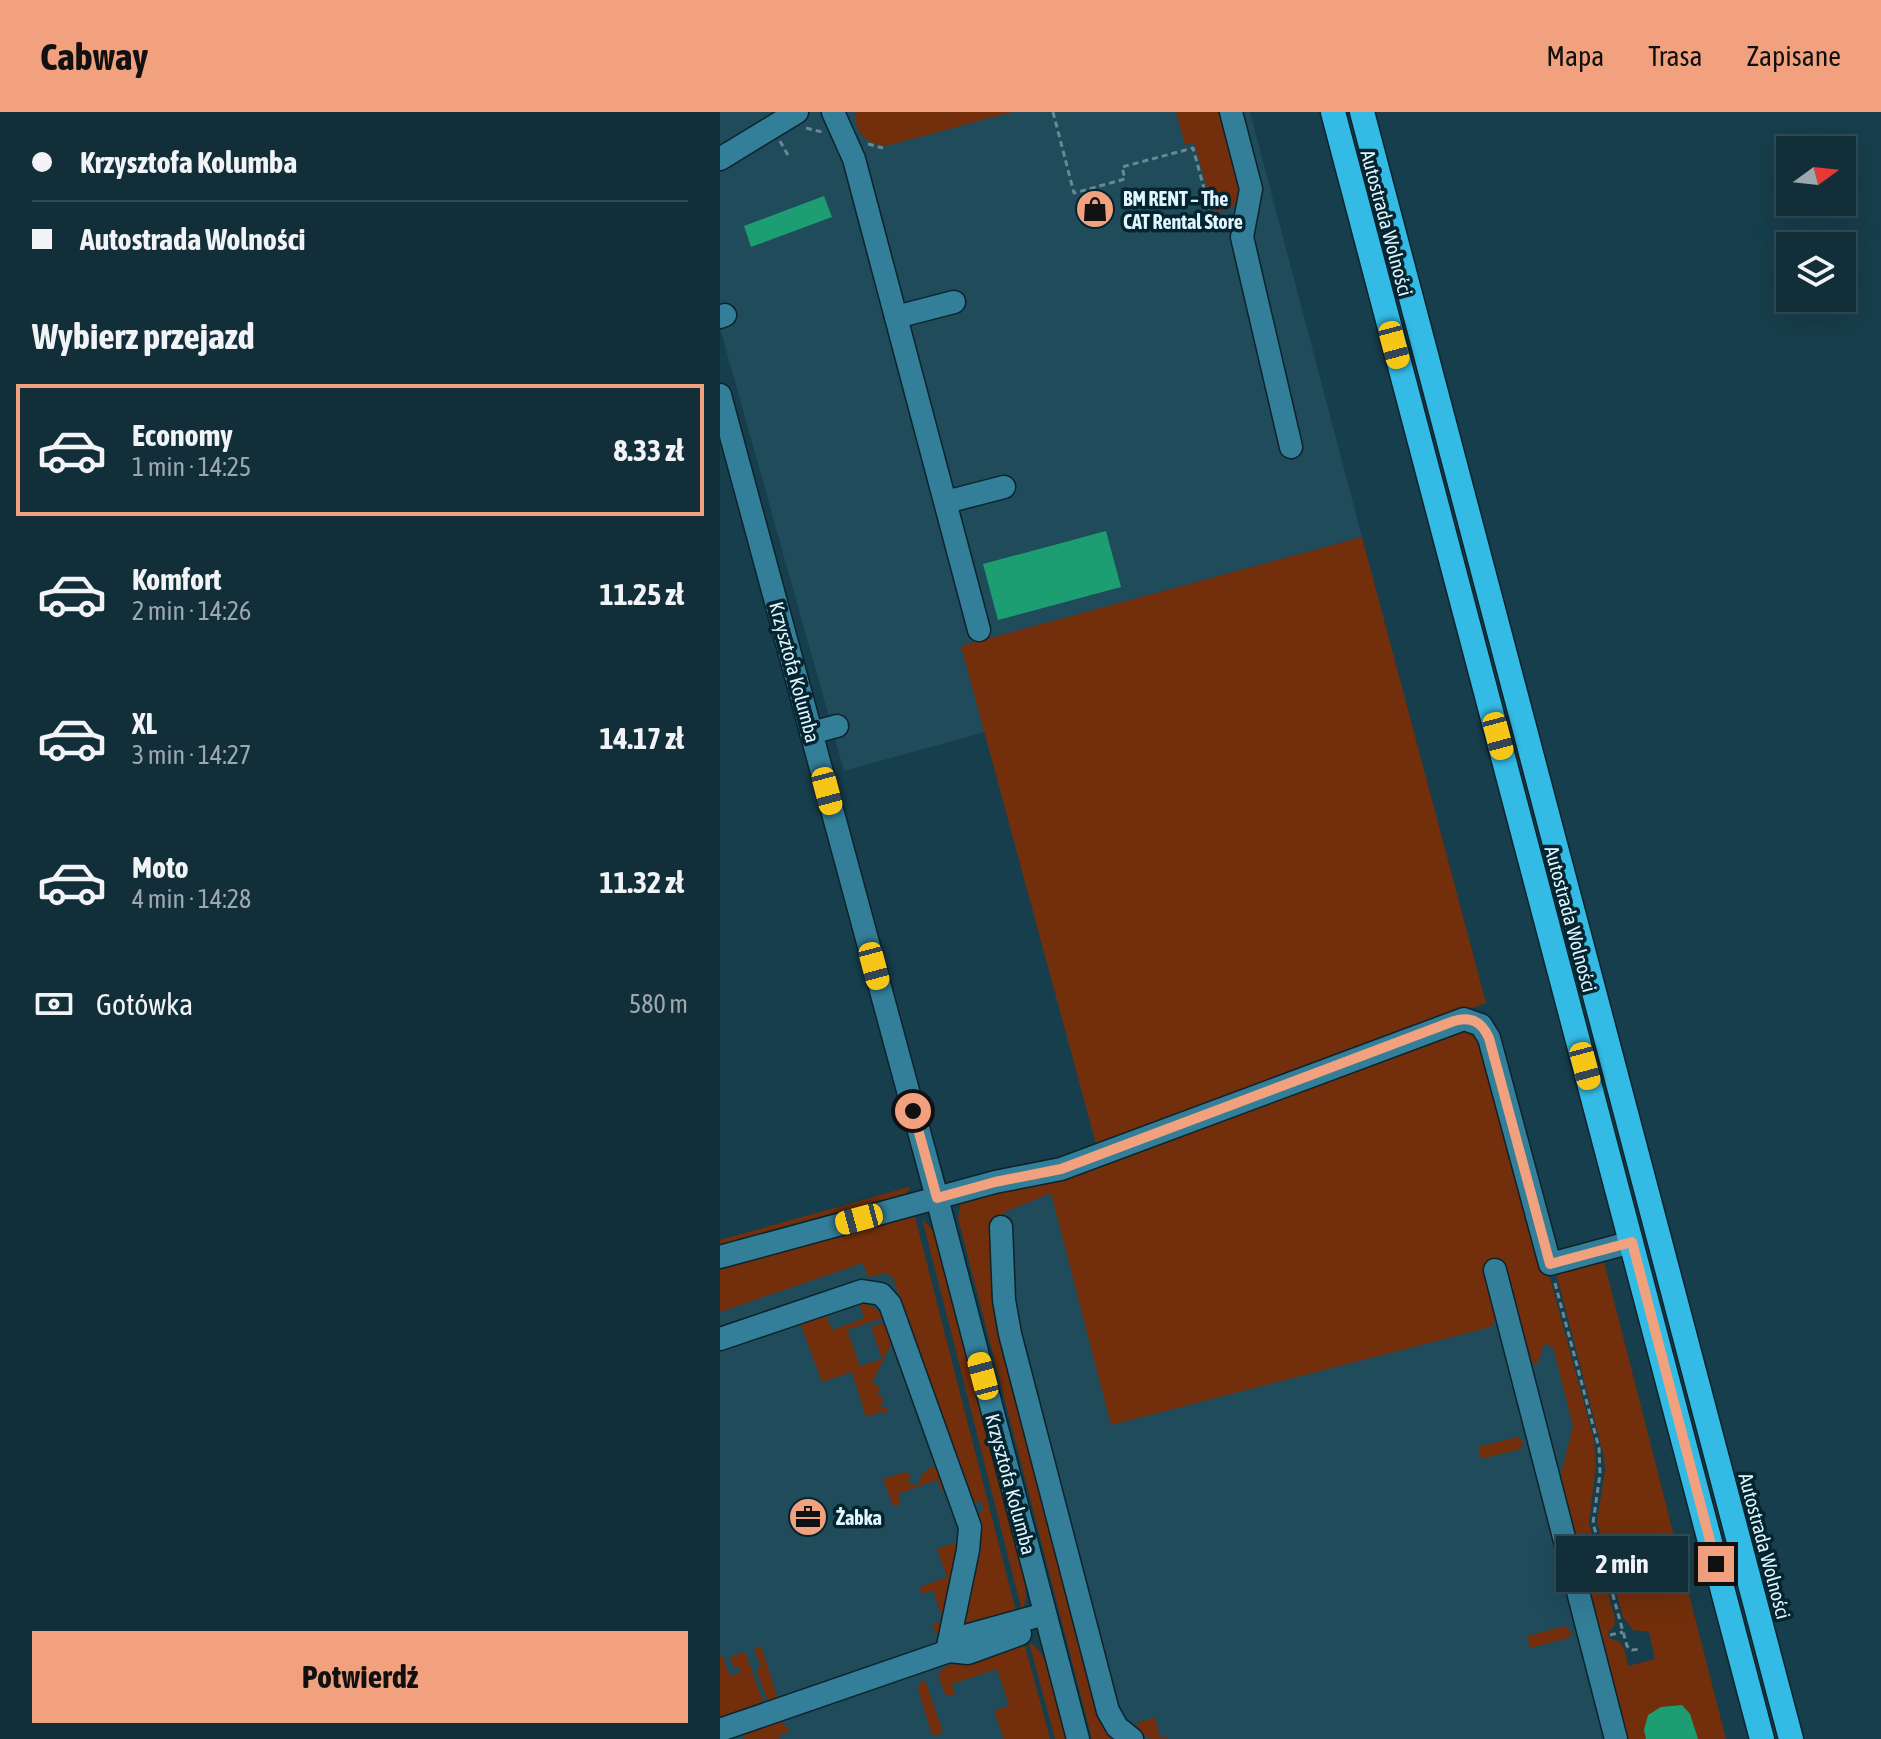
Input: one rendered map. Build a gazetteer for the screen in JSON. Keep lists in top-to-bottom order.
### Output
{
  "streets": {
    "highway": ["Autostrada Wolności"],
    "street": ["Krzysztofa Kolumba"]
  },
  "places": {
    "shop": ["BM RENT – The CAT Rental Store"],
    "office": ["Żabka"]
  },
  "north": "right",
  "page": {
    "header": "Cabway",
    "nav": ["Mapa", "Trasa", "Zapisane"],
    "banner": ["Krzysztofa Kolumba", "Autostrada Wolności"],
    "heading": "Wybierz przejazd",
    "list": [
      {
        "name": "Economy",
        "note": "1 min · 14:25",
        "value": "8.33 zł"
      },
      {
        "name": "Komfort",
        "note": "2 min · 14:26",
        "value": "11.25 zł"
      },
      {
        "name": "XL",
        "note": "3 min · 14:27",
        "value": "14.17 zł"
      },
      {
        "name": "Moto",
        "note": "4 min · 14:28",
        "value": "11.32 zł"
      }
    ],
    "pay": ["Gotówka", "580 m"],
    "bubble": "2 min",
    "buttons": "Potwierdź"
  }
}
